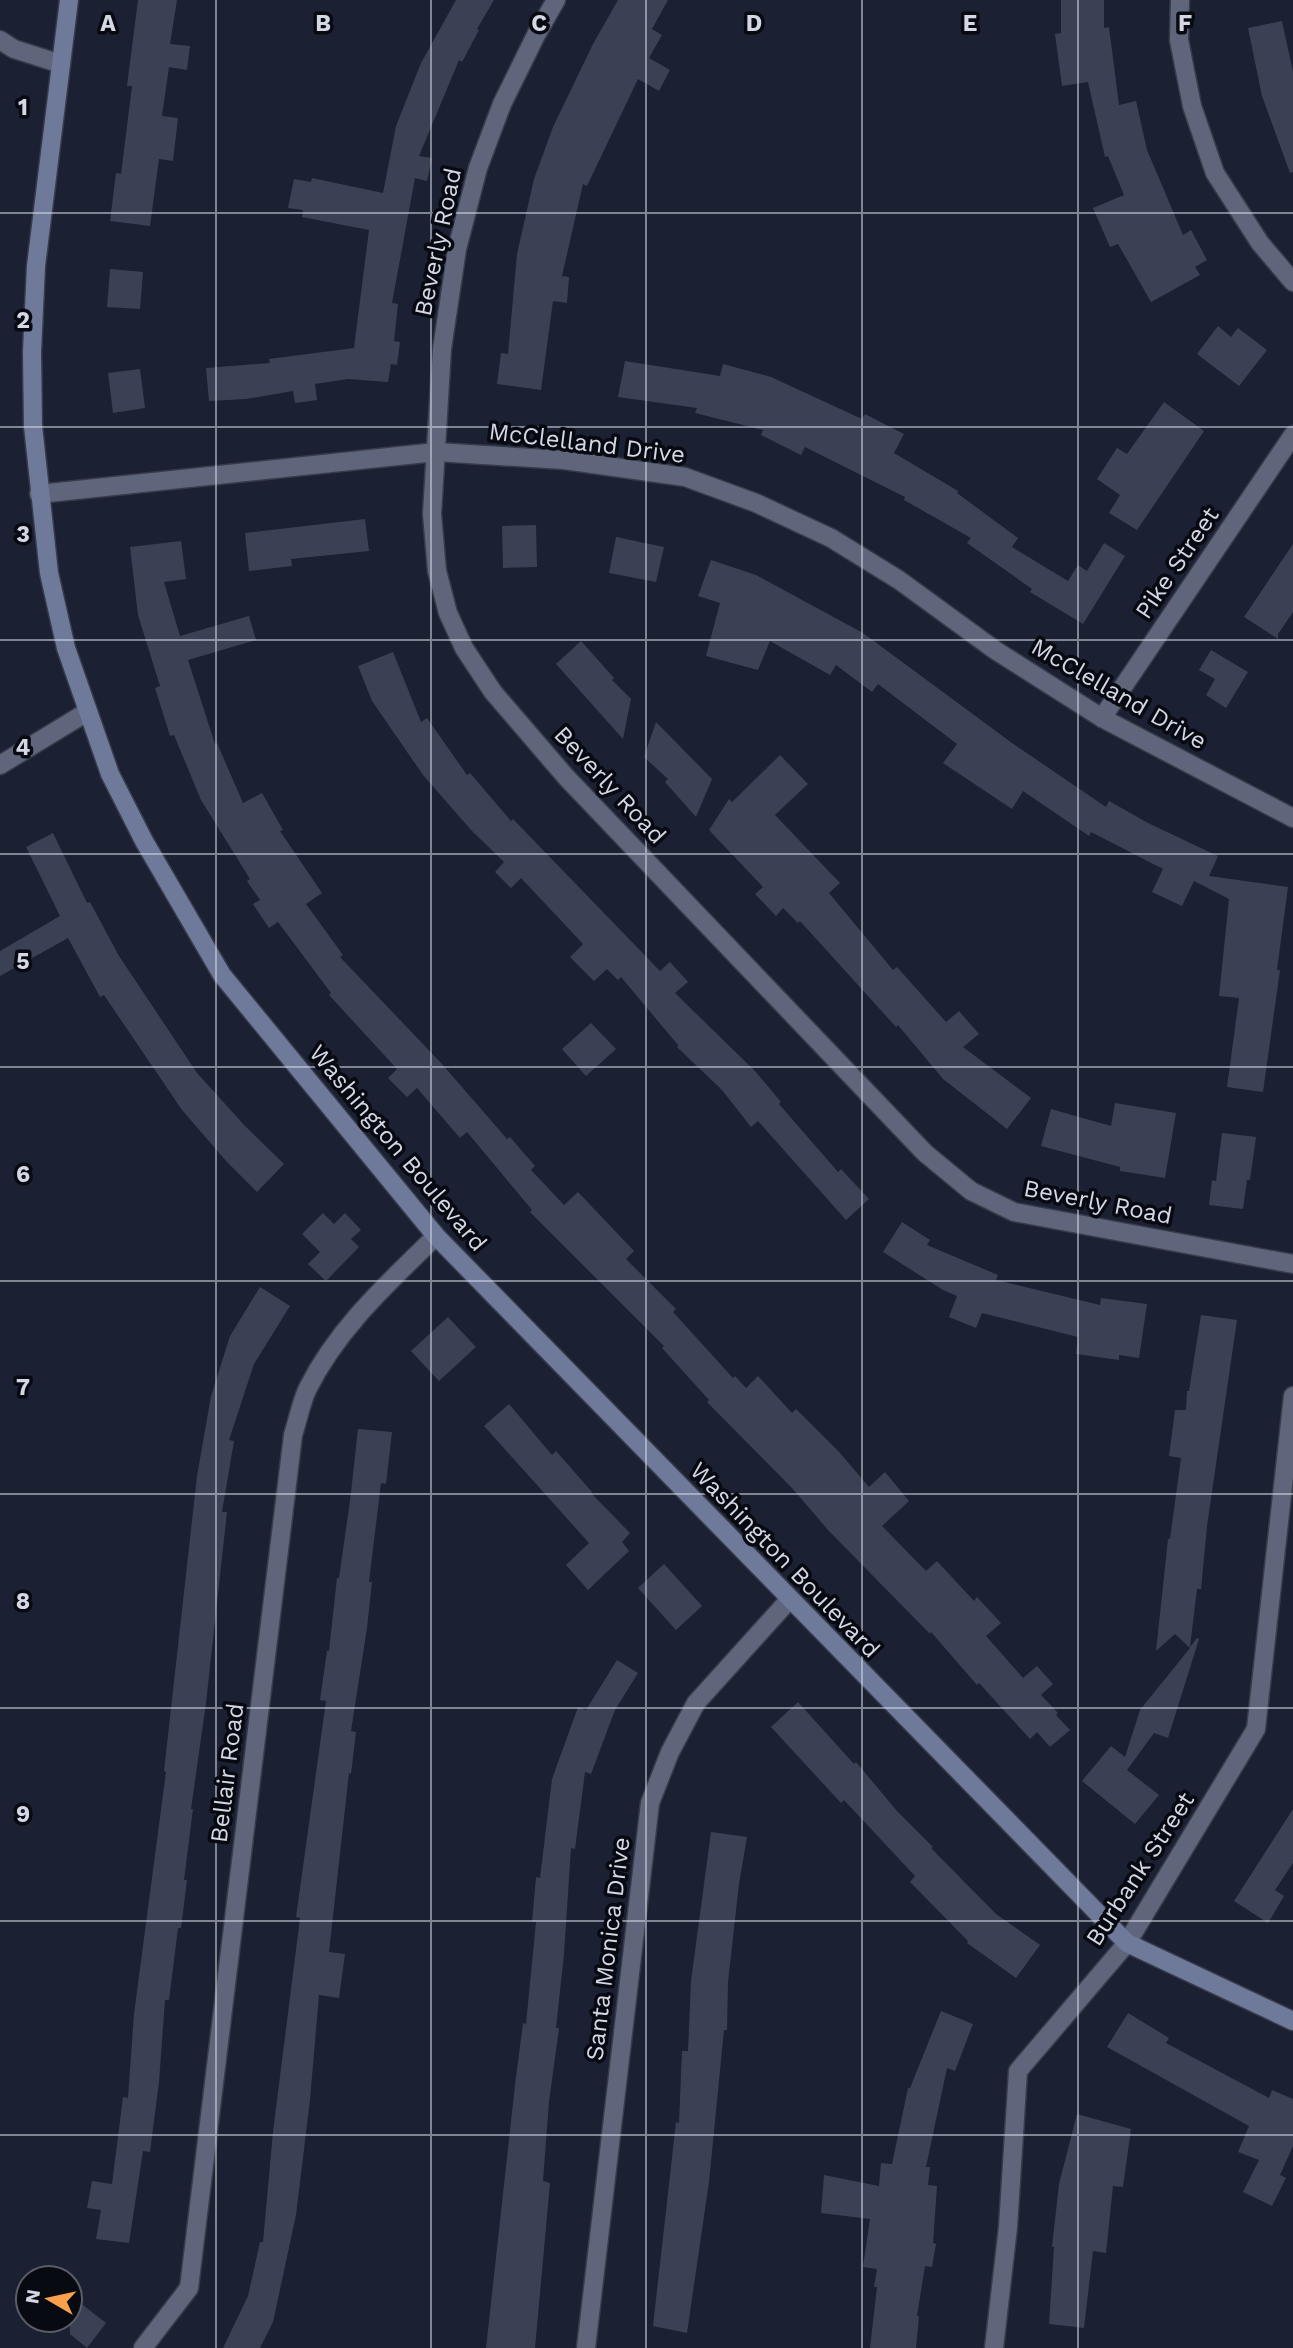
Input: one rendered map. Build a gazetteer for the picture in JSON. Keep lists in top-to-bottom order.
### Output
{
  "streets": {
    "street": [
      "Beverly Road",
      "McClelland Drive",
      "Pike Street",
      "Washington Boulevard",
      "Bellair Road",
      "Burbank Street",
      "Santa Monica Drive"
    ]
  },
  "crossings": [
    ["Beverly Road", "McClelland Drive"],
    ["McClelland Drive", "Pike Street"],
    ["McClelland Drive", "Washington Boulevard"],
    ["Washington Boulevard", "Bellair Road"],
    ["Washington Boulevard", "Burbank Street"],
    ["Washington Boulevard", "Santa Monica Drive"]
  ],
  "north": "left",
  "grid": {
    "columns": [
      "A",
      "B",
      "C",
      "D",
      "E",
      "F"
    ],
    "rows": [
      "1",
      "2",
      "3",
      "4",
      "5",
      "6",
      "7",
      "8",
      "9"
    ]
  }
}
